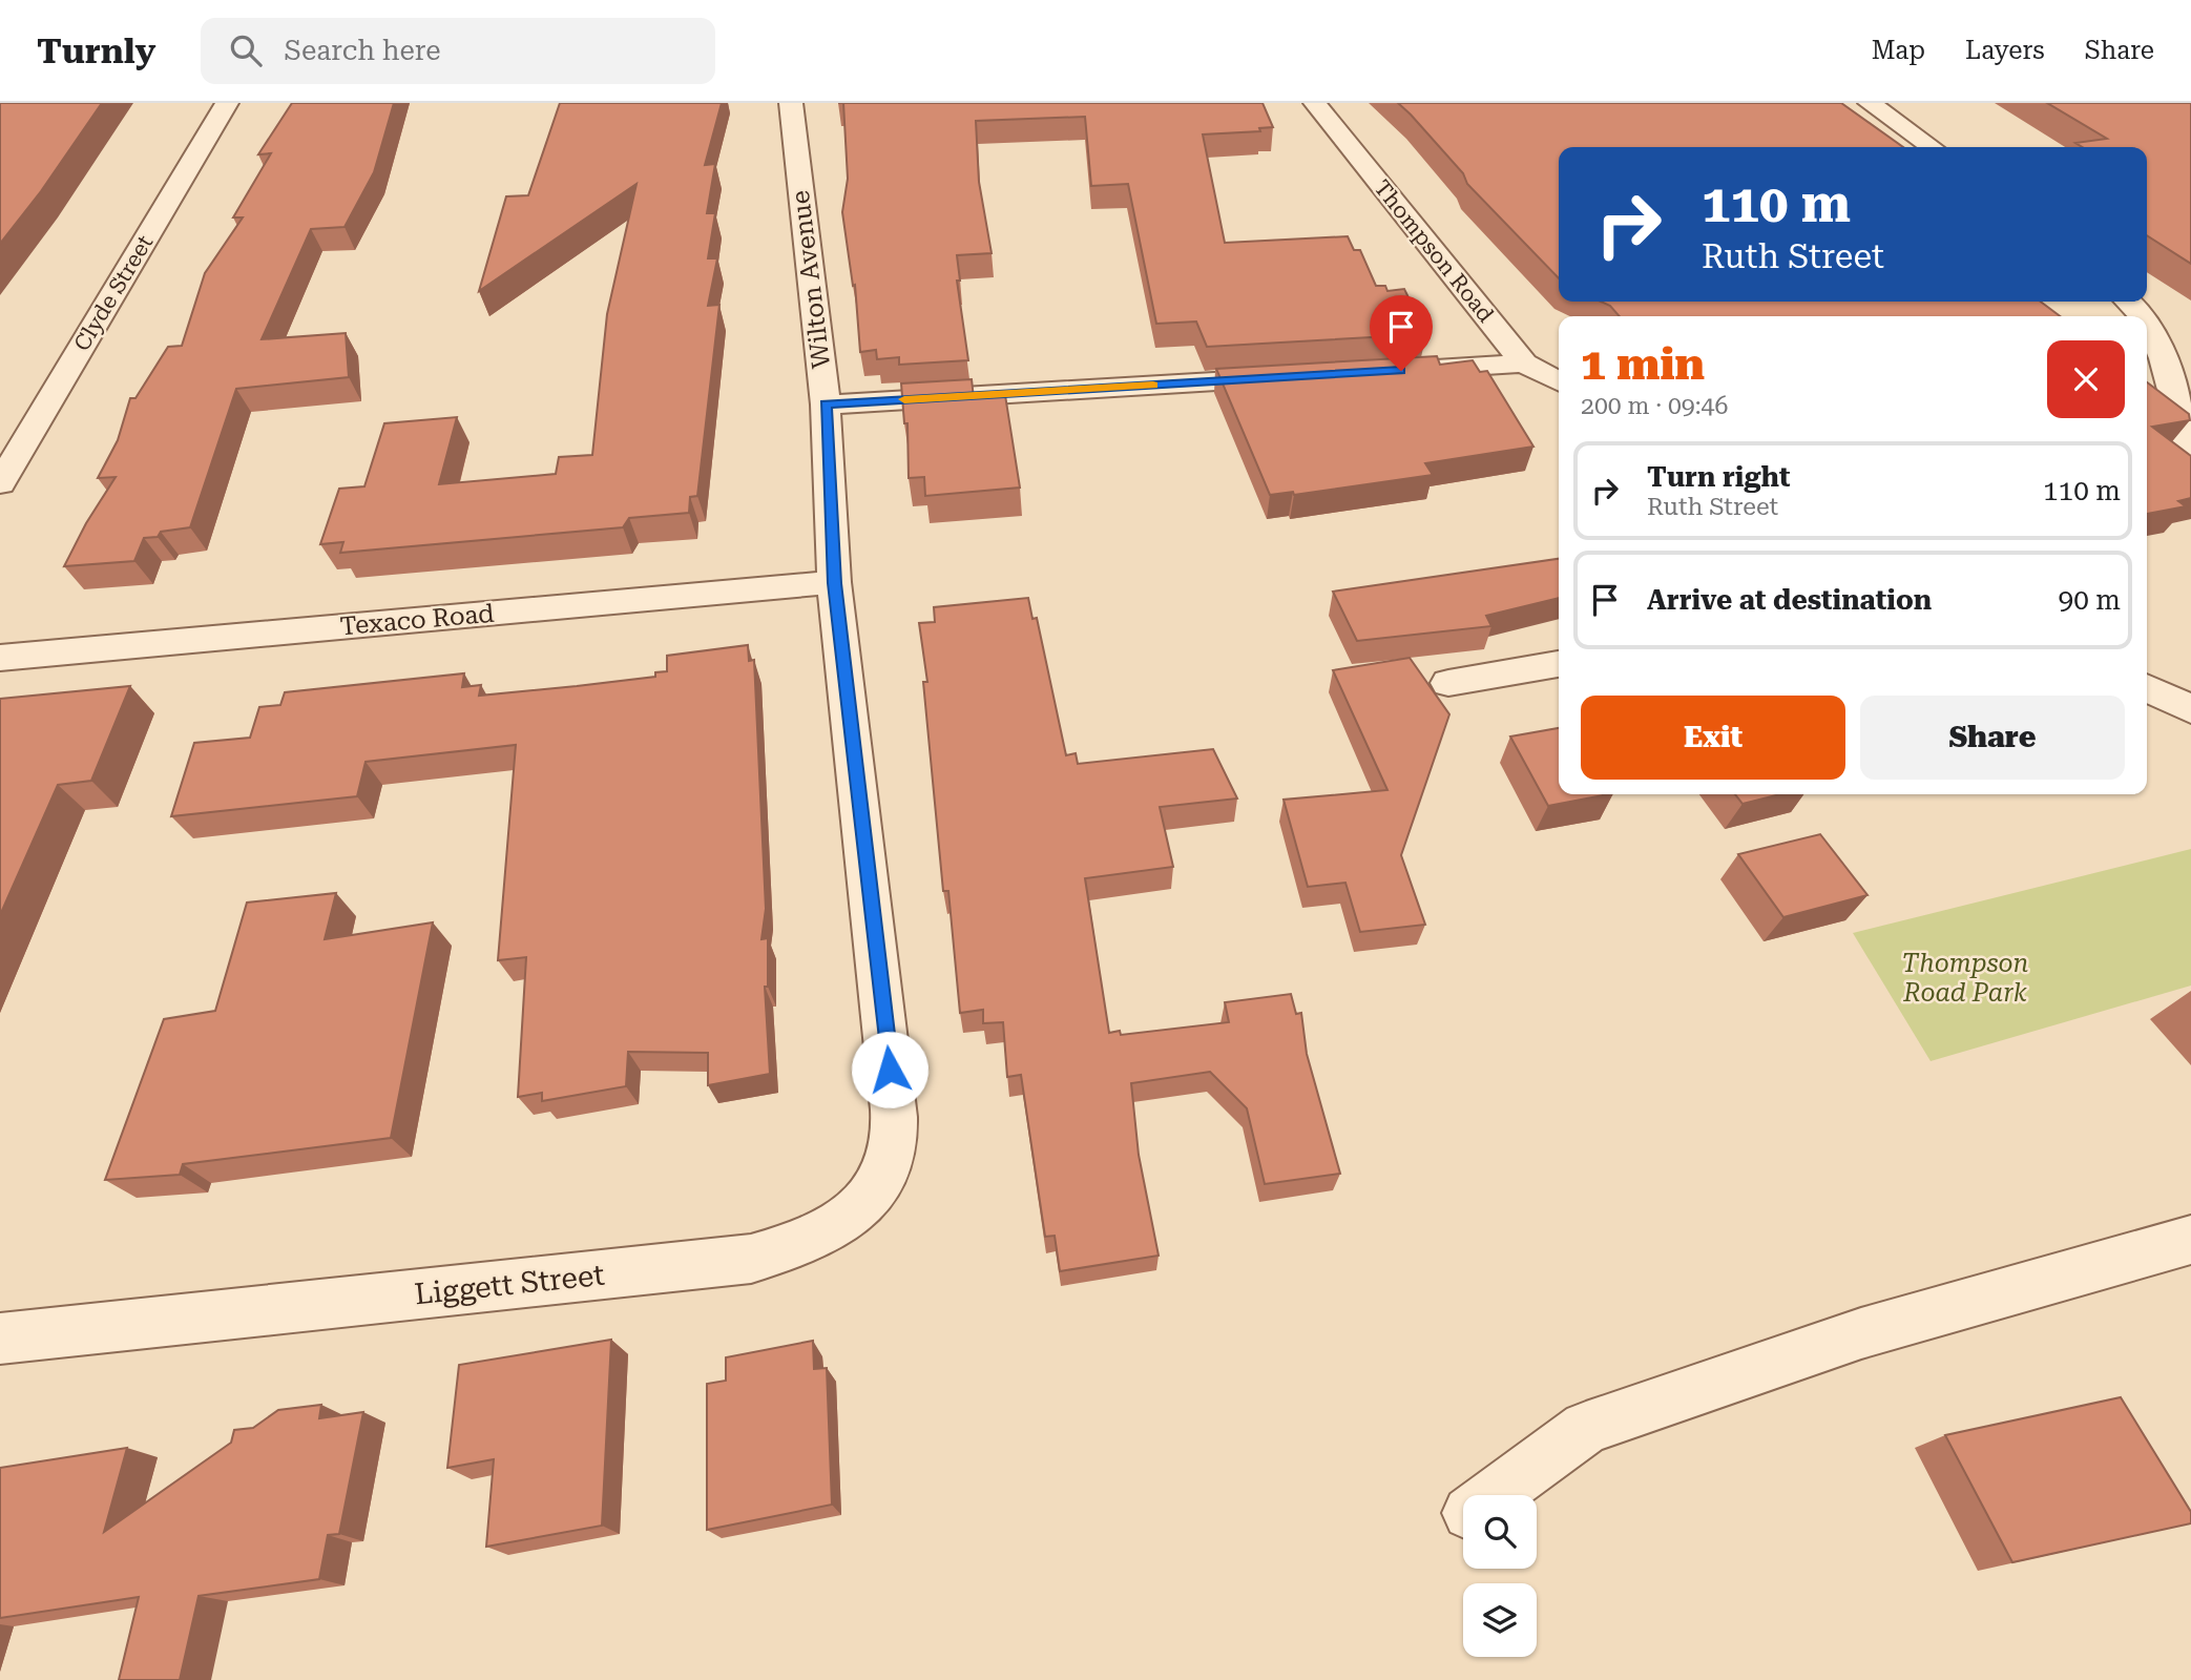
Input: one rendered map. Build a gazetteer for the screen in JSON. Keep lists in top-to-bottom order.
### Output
{
  "streets": {
    "street": [
      "Thompson Road",
      "Wilton Avenue",
      "Clyde Street",
      "Texaco Road",
      "Liggett Street"
    ]
  },
  "crossings": [
    ["Wilton Avenue", "Texaco Road"],
    ["Wilton Avenue", "Liggett Street"]
  ],
  "parks": ["Thompson Road Park"],
  "page": {
    "header": "Turnly",
    "search": "Search here",
    "nav": ["Map", "Layers", "Share"],
    "turn": ["110 m", "Ruth Street"],
    "heading": ["1 min", "200 m · 09:46"],
    "list": [
      {
        "name": "Turn right",
        "note": "Ruth Street",
        "value": "110 m"
      },
      {
        "name": "Arrive at destination",
        "value": "90 m"
      }
    ],
    "buttons": ["Exit", "Share"]
  }
}
